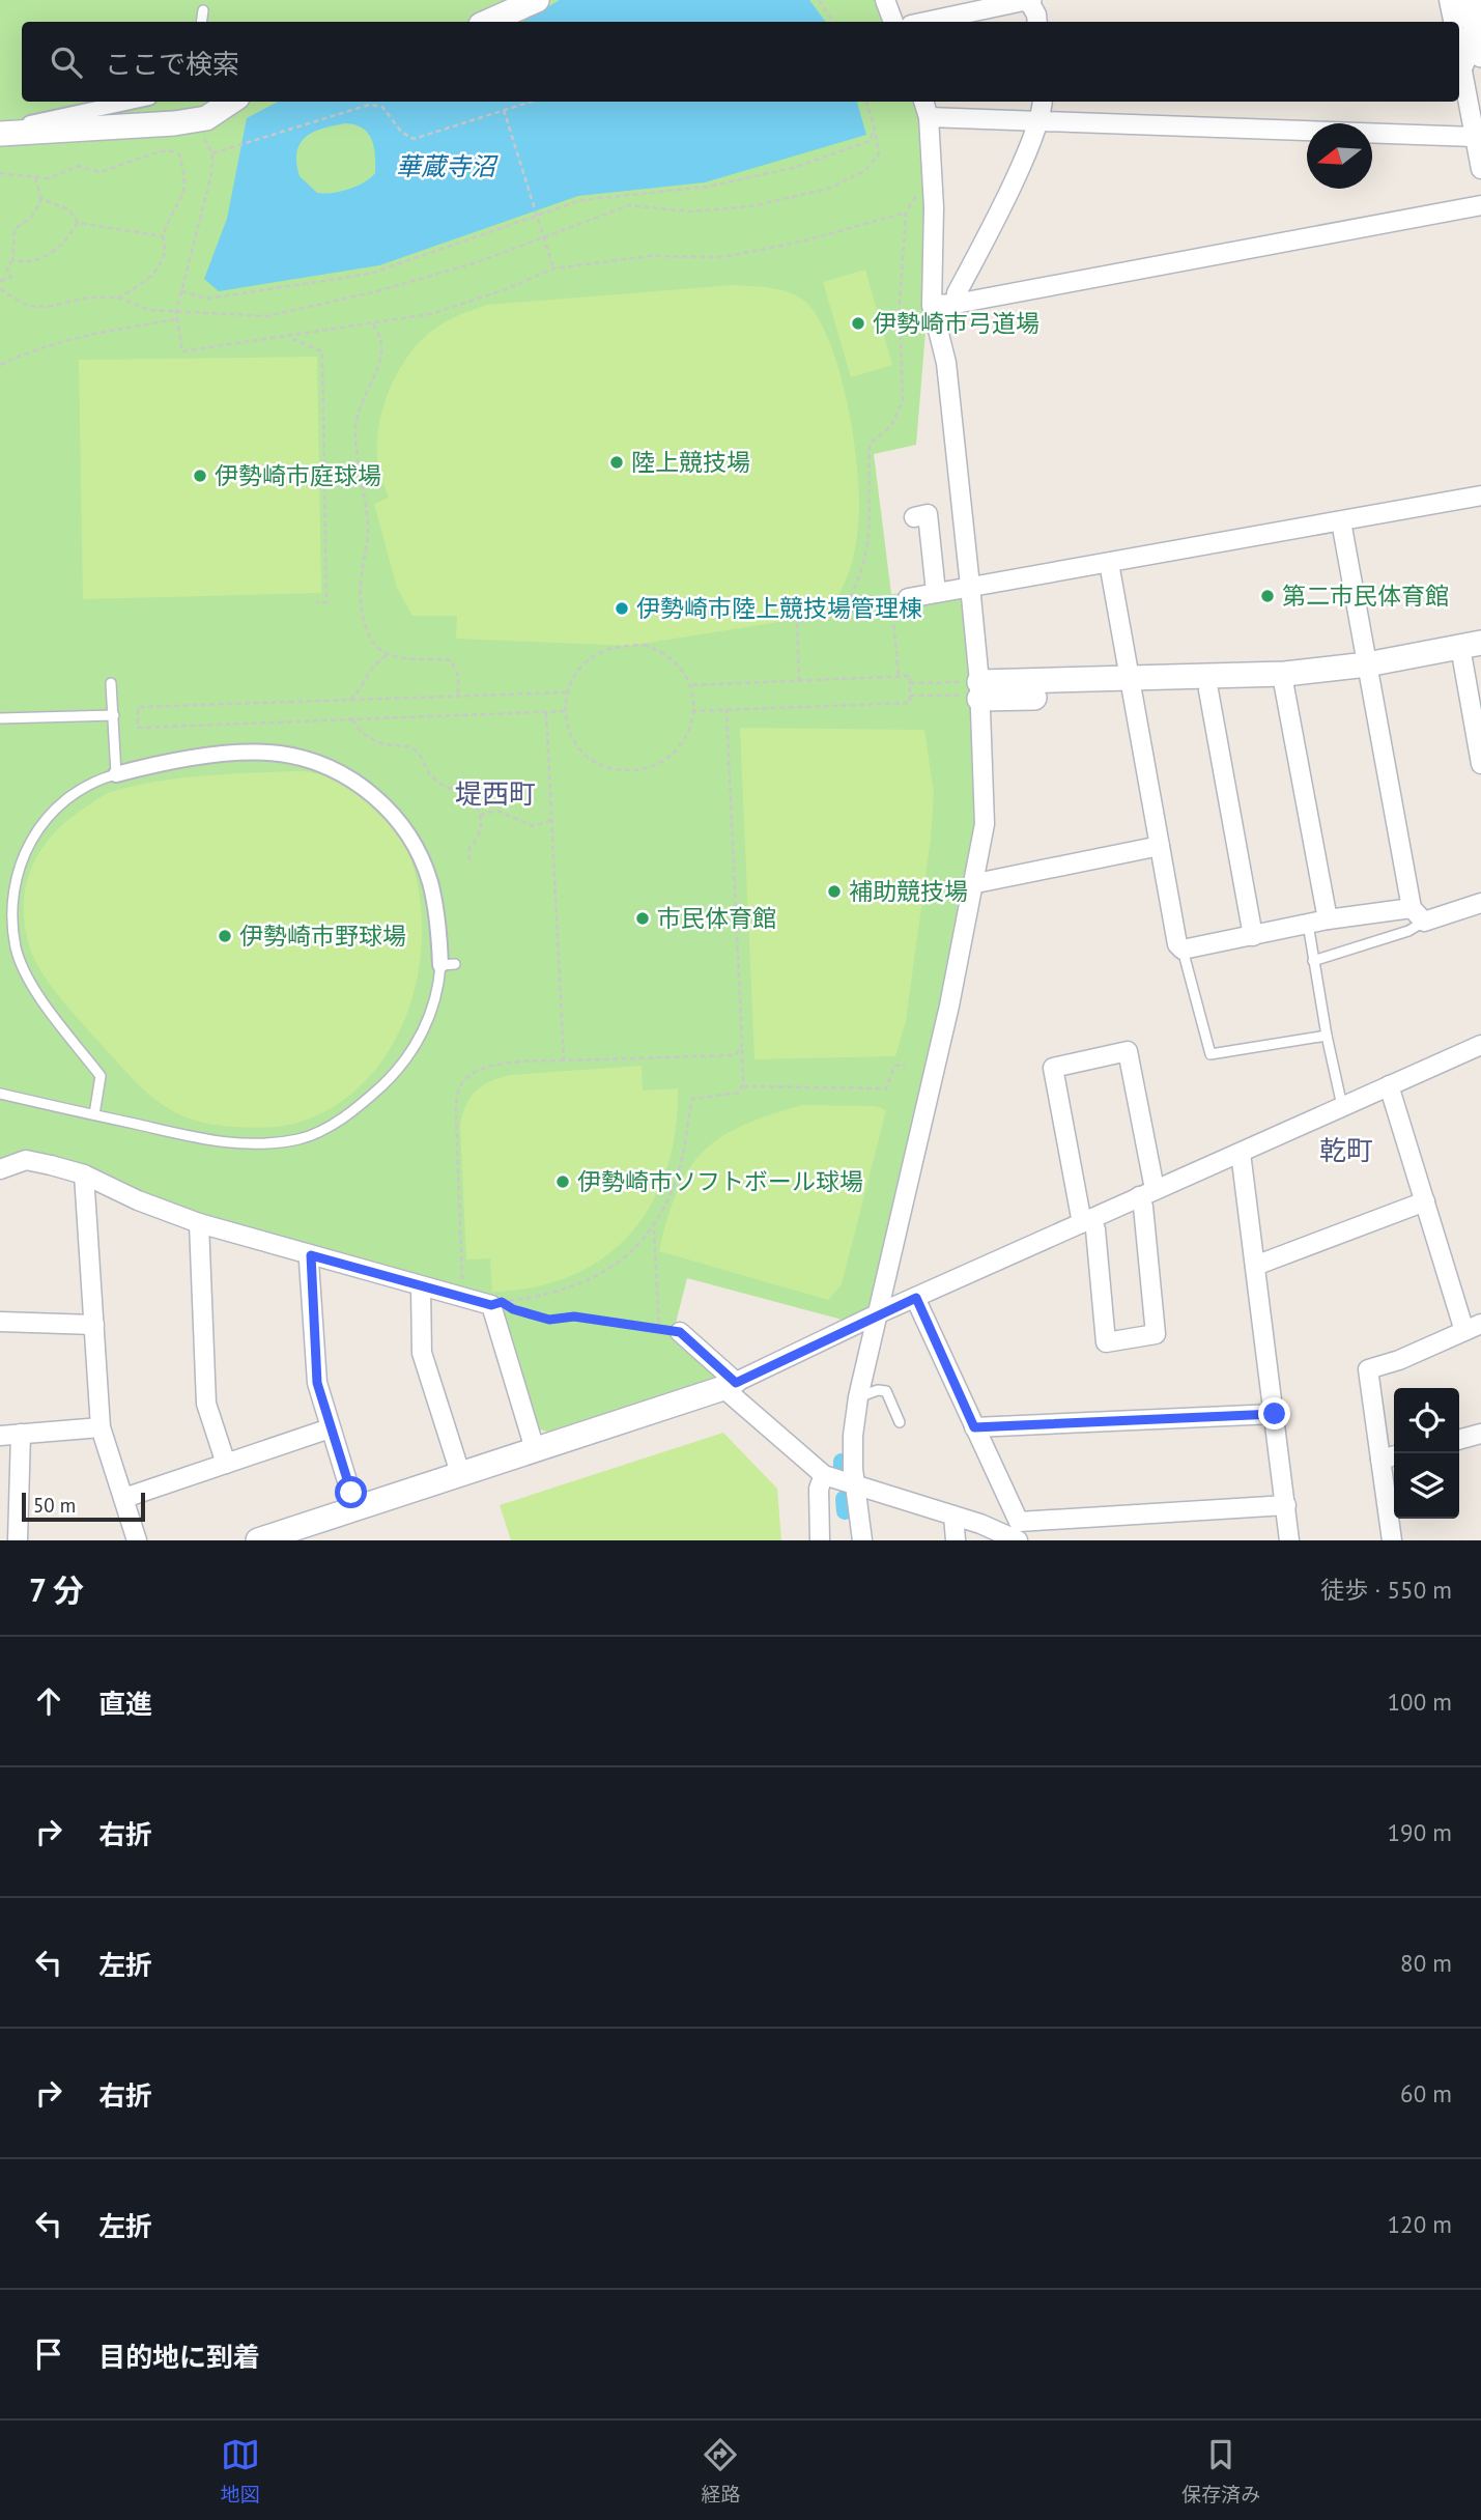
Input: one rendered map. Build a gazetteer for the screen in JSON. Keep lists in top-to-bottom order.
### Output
{
  "districts": ["堤西町", "乾町"],
  "water": ["華蔵寺沼"],
  "places": [
    "伊勢崎市弓道場",
    "陸上競技場",
    "伊勢崎市庭球場",
    "第二市民体育館",
    "伊勢崎市陸上競技場管理棟",
    "補助競技場",
    "市民体育館",
    "伊勢崎市野球場",
    "伊勢崎市ソフトボール球場"
  ],
  "scale_bar": "50 m",
  "north": "left",
  "page": {
    "search": "ここで検索",
    "scale": "50 m",
    "heading": ["7 分", "徒歩 · 550 m"],
    "list": [
      ["直進", "100 m"],
      ["右折", "190 m"],
      ["左折", "80 m"],
      ["右折", "60 m"],
      ["左折", "120 m"],
      "目的地に到着"
    ],
    "nav": ["地図", "経路", "保存済み"]
  }
}
